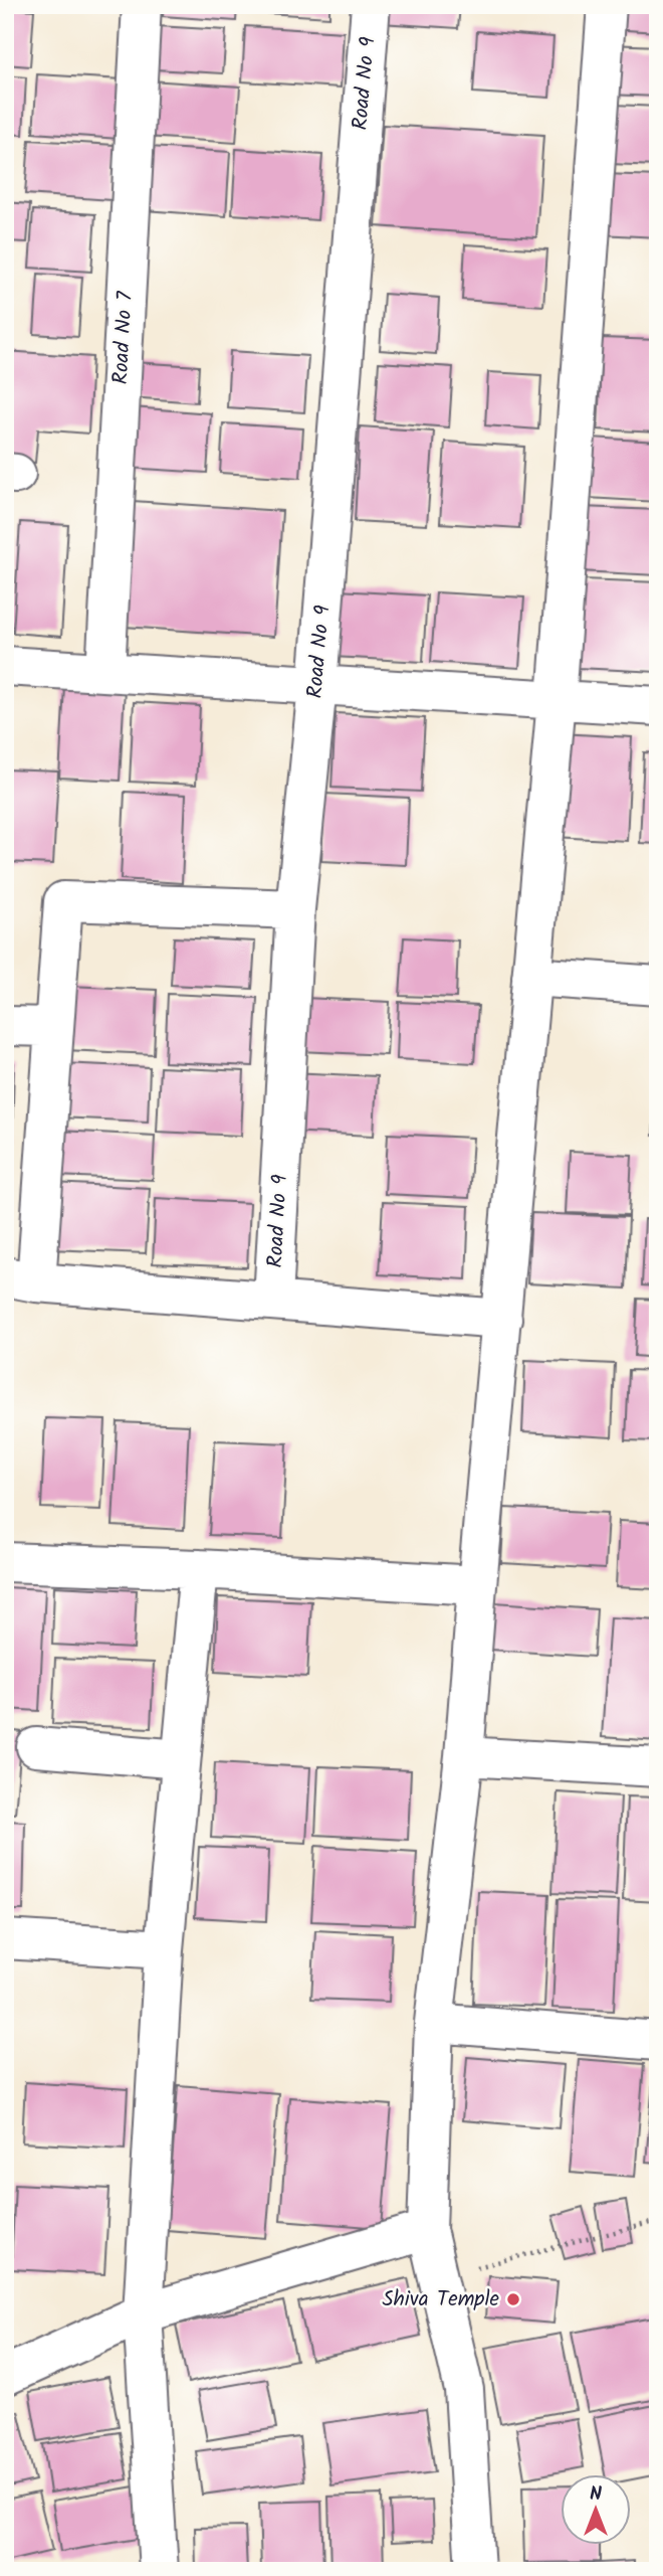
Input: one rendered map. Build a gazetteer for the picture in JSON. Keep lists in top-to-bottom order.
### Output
{
  "streets": {
    "street": ["Road No 9", "Road No 7"]
  },
  "places": ["Shiva Temple"],
  "north": "top"
}
